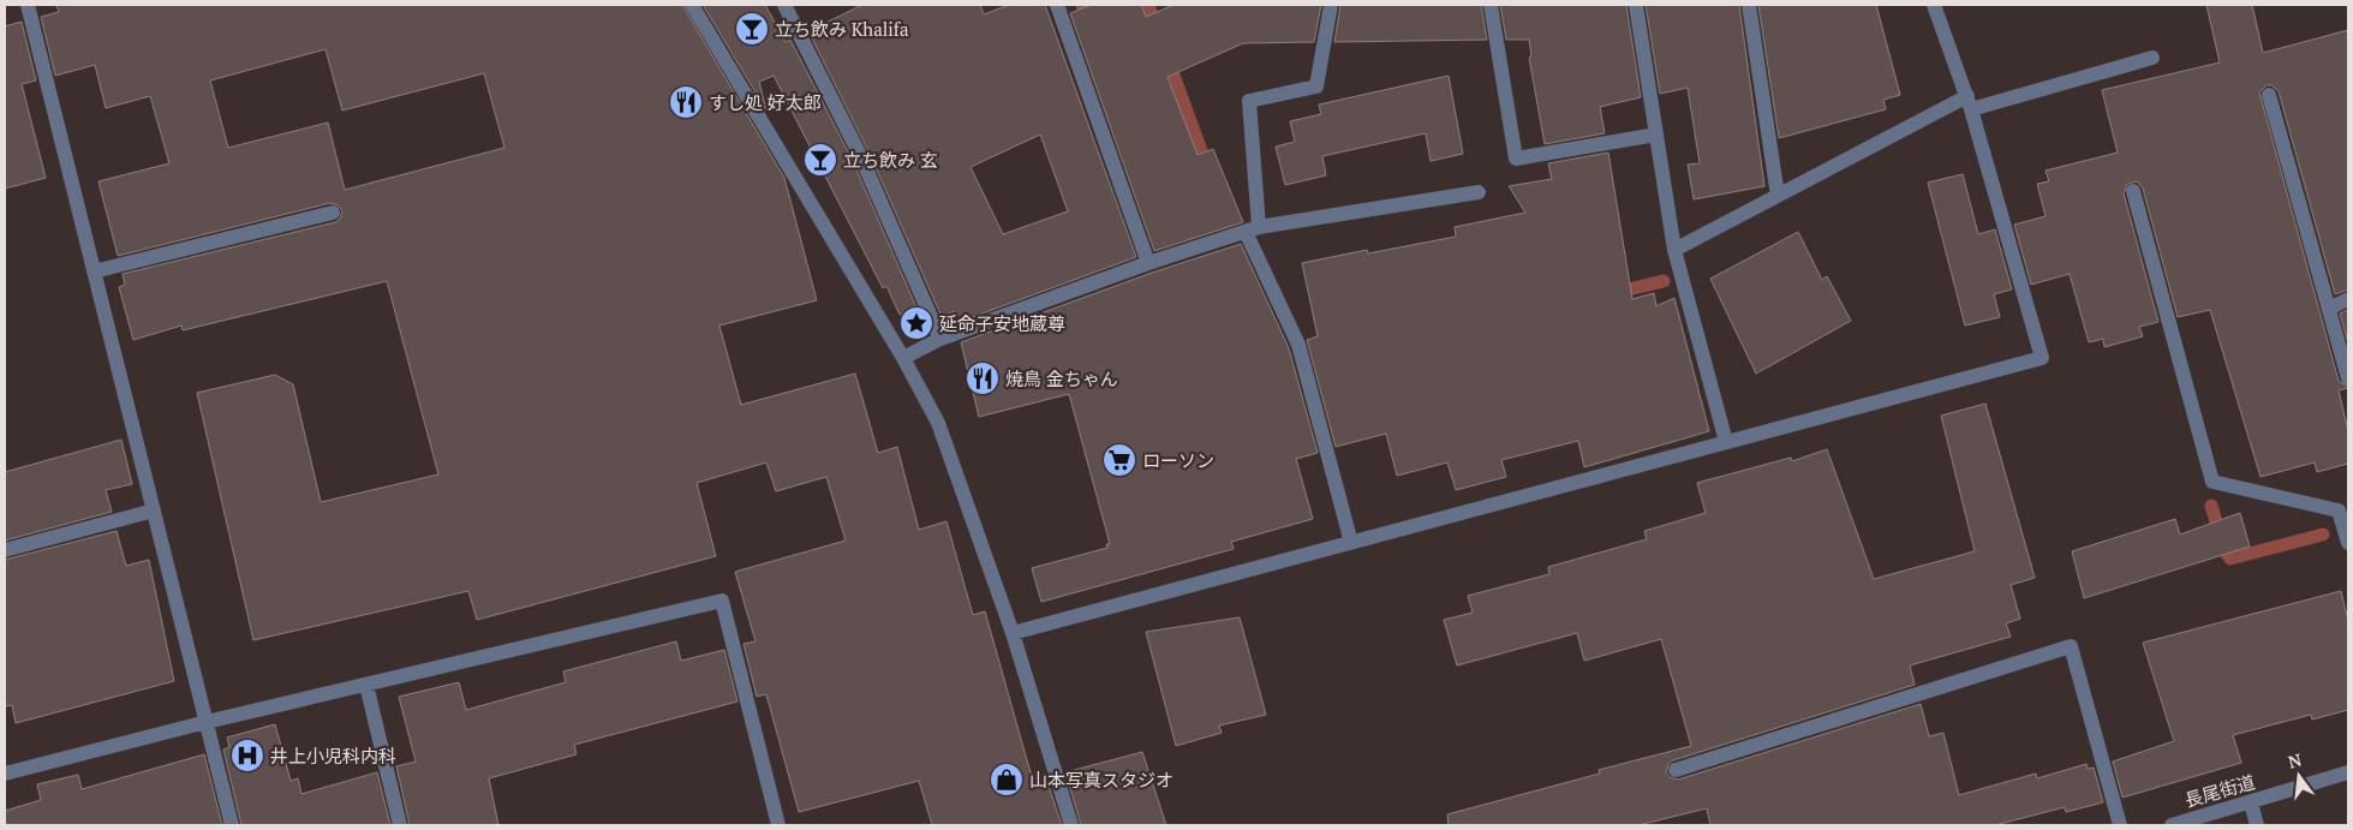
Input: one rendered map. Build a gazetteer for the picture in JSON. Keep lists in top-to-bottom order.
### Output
{
  "streets": {
    "street": ["長尾街道"]
  },
  "places": {
    "bar": ["立ち飲み Khalifa", "立ち飲み 玄"],
    "restaurant": ["すし処 好太郎", "焼鳥 金ちゃん"],
    "place": ["延命子安地蔵尊"],
    "supermarket": ["ローソン"],
    "hospital": ["井上小児科内科"],
    "shop": ["山本写真スタジオ"]
  },
  "north": "top"
}
